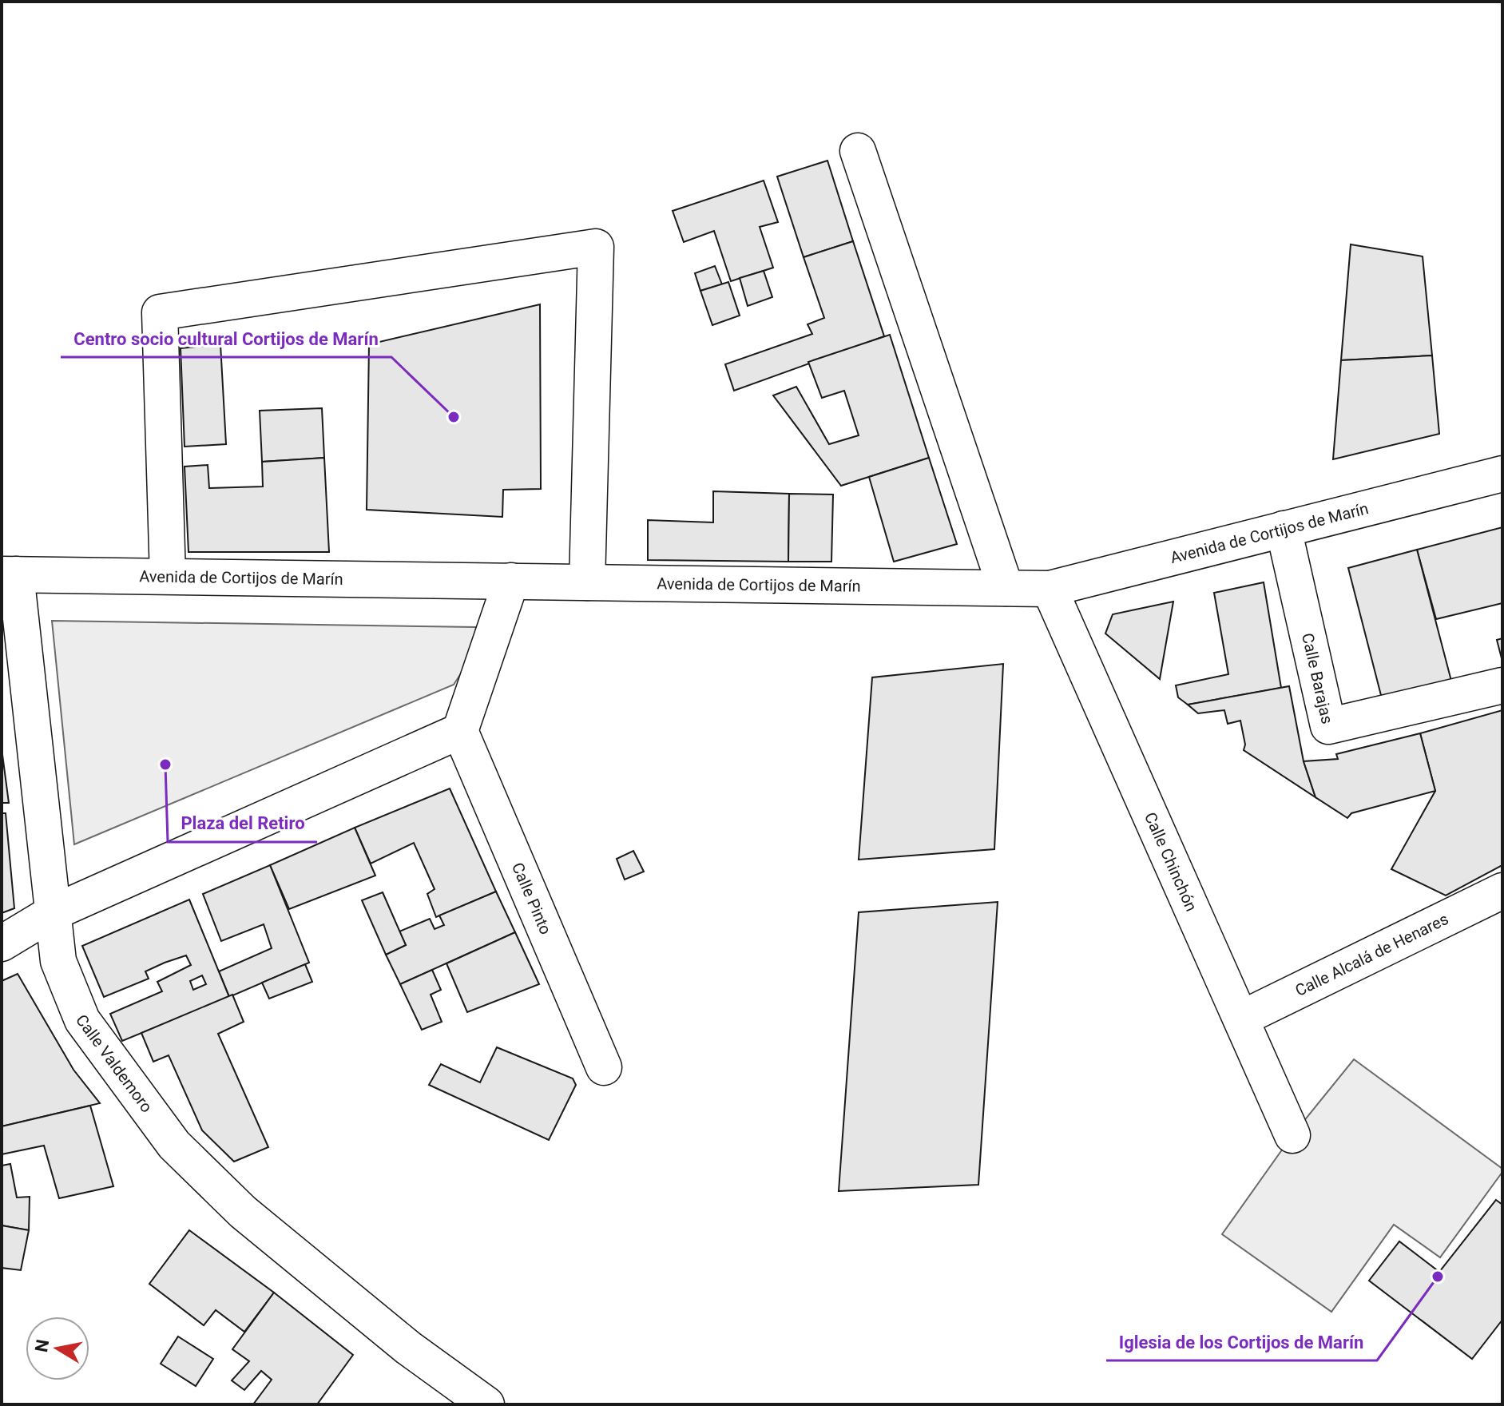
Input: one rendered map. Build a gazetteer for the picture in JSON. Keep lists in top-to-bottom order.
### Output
{
  "streets": {
    "street": [
      "Avenida de Cortijos de Marín",
      "Calle Barajas",
      "Calle Chinchón",
      "Calle Pinto",
      "Calle Alcalá de Henares",
      "Calle Valdemoro"
    ]
  },
  "crossings": [
    ["Avenida de Cortijos de Marín", "Calle Barajas"],
    ["Avenida de Cortijos de Marín", "Calle Chinchón"],
    ["Avenida de Cortijos de Marín", "Calle Valdemoro"],
    ["Calle Chinchón", "Calle Alcalá de Henares"]
  ],
  "places": ["Centro socio cultural Cortijos de Marín", "Plaza del Retiro", "Iglesia de los Cortijos de Marín"],
  "north": "left"
}
